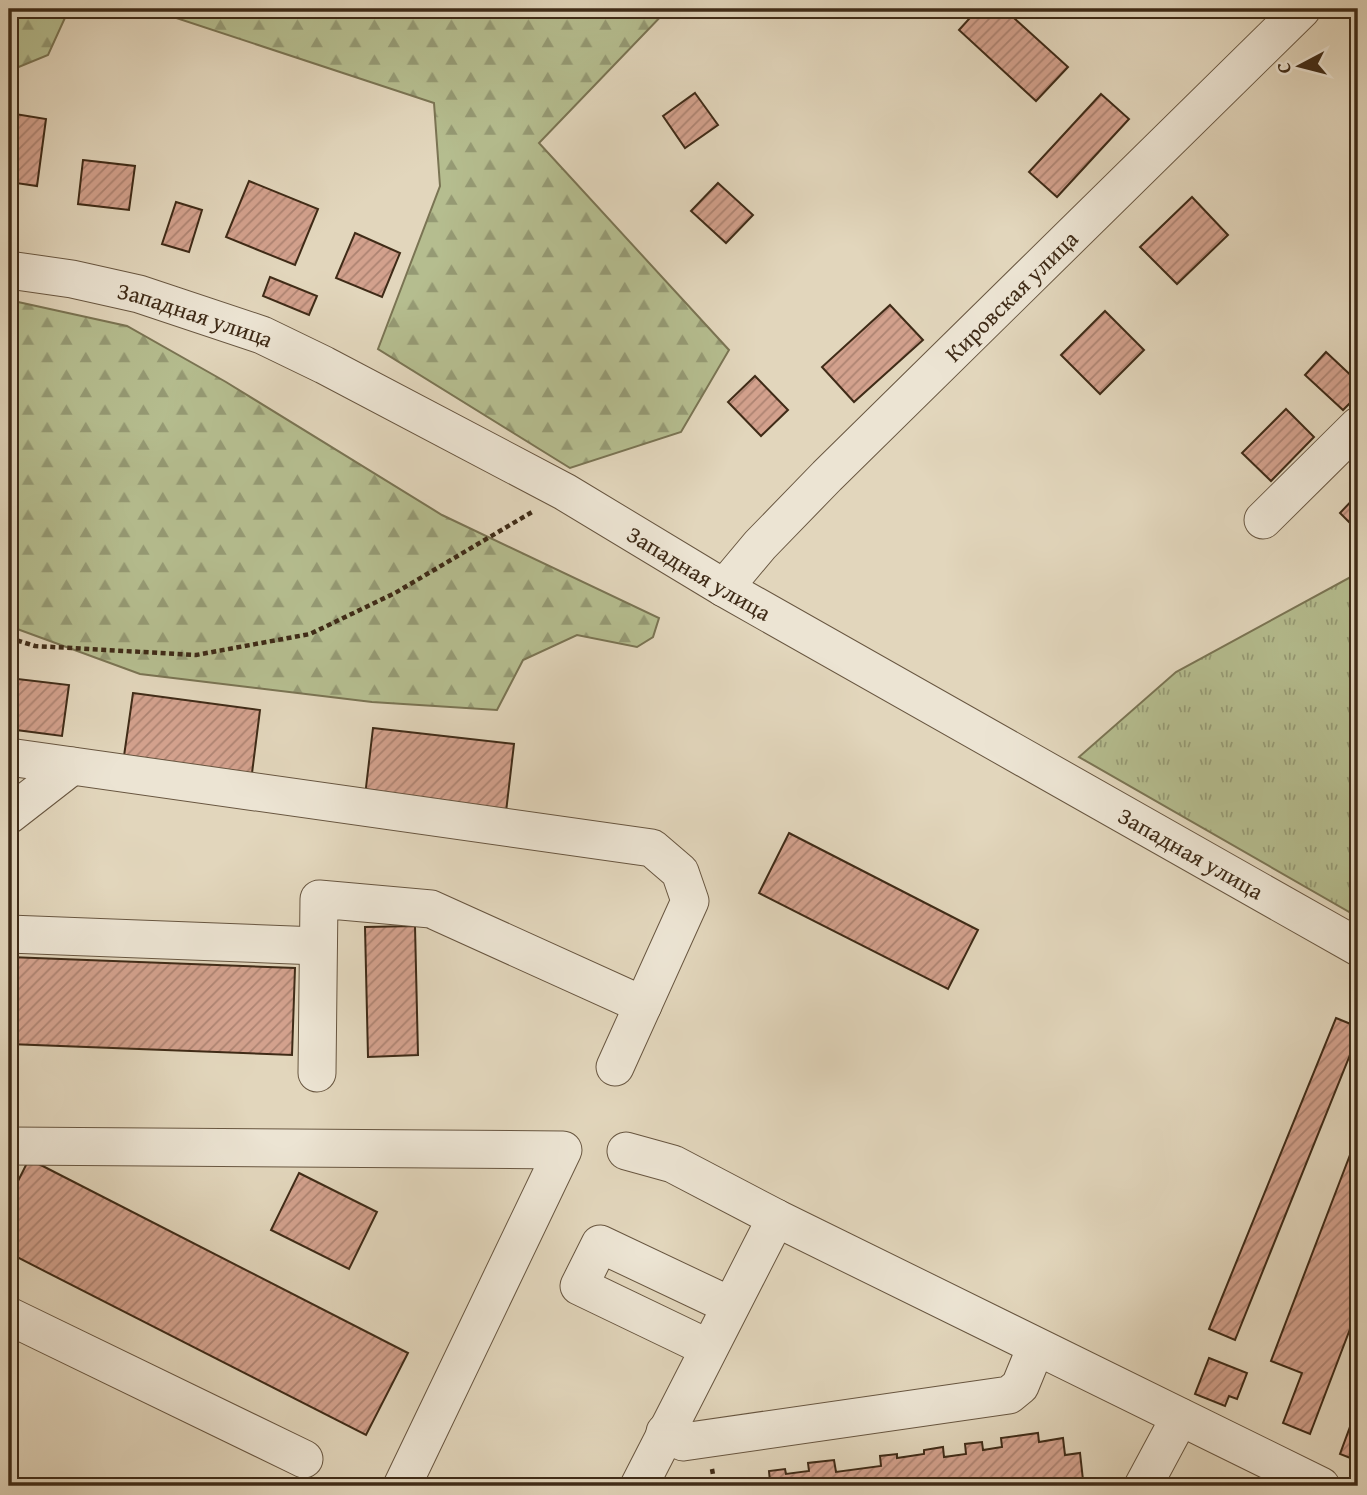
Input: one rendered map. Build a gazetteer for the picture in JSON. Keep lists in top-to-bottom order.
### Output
{
  "streets": {
    "street": ["Кировская улица", "Западная улица"]
  },
  "crossings": [
    ["Кировская улица", "Западная улица"]
  ],
  "north": "left"
}
